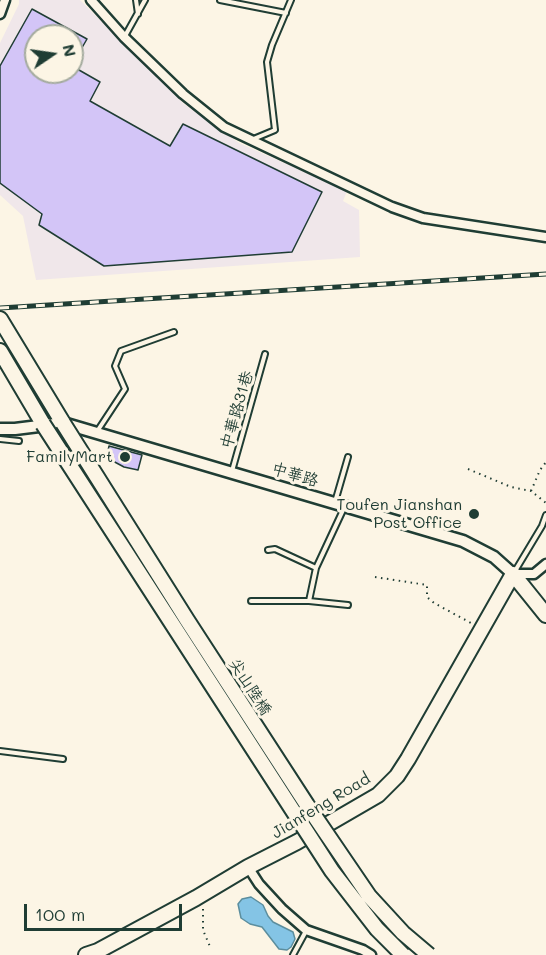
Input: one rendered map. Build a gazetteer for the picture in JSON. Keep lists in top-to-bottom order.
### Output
{
  "streets": {
    "main road": ["中華路", "尖山陸橋", "Jianfeng Road"],
    "lane": ["中華路31巷"]
  },
  "crossings": [
    ["中華路31巷", "中華路"],
    ["中華路", "尖山陸橋"],
    ["中華路", "Jianfeng Road"]
  ],
  "places": ["FamilyMart", "Toufen Jianshan Post Office"],
  "scale_bar": "100 m",
  "north": "right"
}
